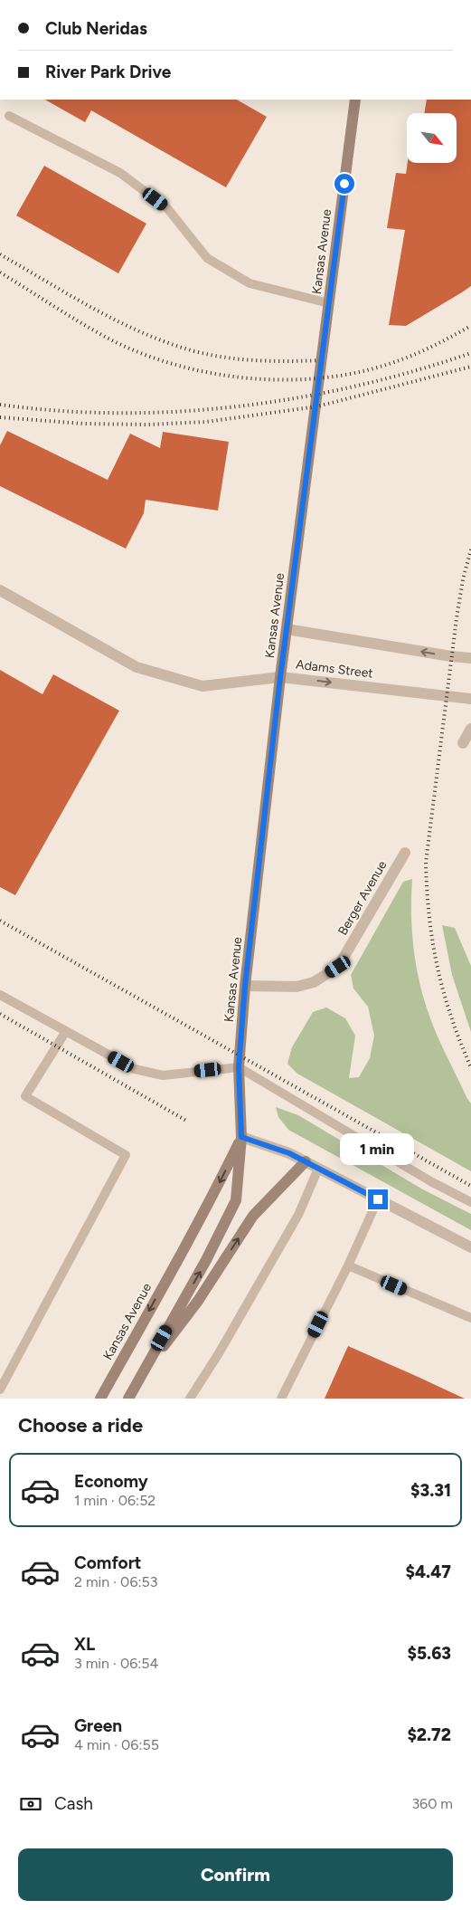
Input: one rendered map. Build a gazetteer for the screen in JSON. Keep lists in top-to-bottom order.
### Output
{
  "streets": {
    "main road": ["Kansas Avenue"],
    "street": ["Adams Street", "Berger Avenue"]
  },
  "crossings": [
    ["Kansas Avenue", "Adams Street"],
    ["Kansas Avenue", "Berger Avenue"]
  ],
  "north": "bottom right",
  "page": {
    "banner": ["Club Neridas", "River Park Drive"],
    "bubble": "1 min",
    "heading": "Choose a ride",
    "list": [
      {
        "name": "Economy",
        "note": "1 min · 06:52",
        "value": "$3.31"
      },
      {
        "name": "Comfort",
        "note": "2 min · 06:53",
        "value": "$4.47"
      },
      {
        "name": "XL",
        "note": "3 min · 06:54",
        "value": "$5.63"
      },
      {
        "name": "Green",
        "note": "4 min · 06:55",
        "value": "$2.72"
      }
    ],
    "pay": ["Cash", "360 m"],
    "buttons": "Confirm"
  }
}
